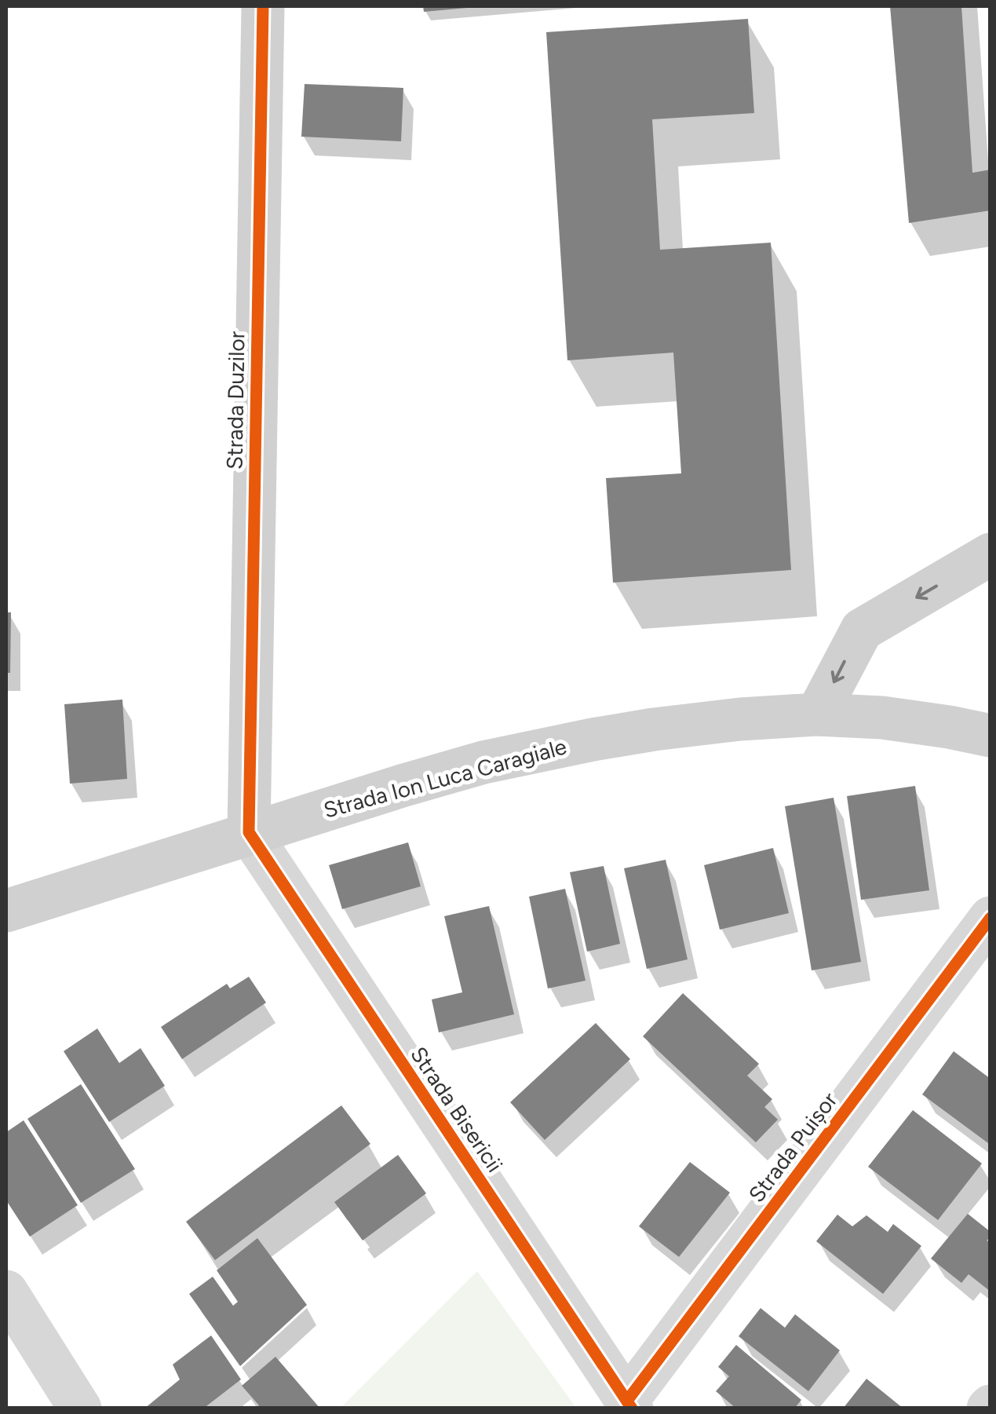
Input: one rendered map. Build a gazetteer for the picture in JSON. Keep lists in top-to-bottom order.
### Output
{
  "streets": {
    "street": [
      "Strada Duzilor",
      "Strada Ion Luca Caragiale",
      "Strada Bisericii",
      "Strada Puișor"
    ]
  },
  "crossings": [
    ["Strada Duzilor", "Strada Ion Luca Caragiale"],
    ["Strada Duzilor", "Strada Bisericii"],
    ["Strada Ion Luca Caragiale", "Strada Bisericii"],
    ["Strada Bisericii", "Strada Puișor"]
  ]
}
